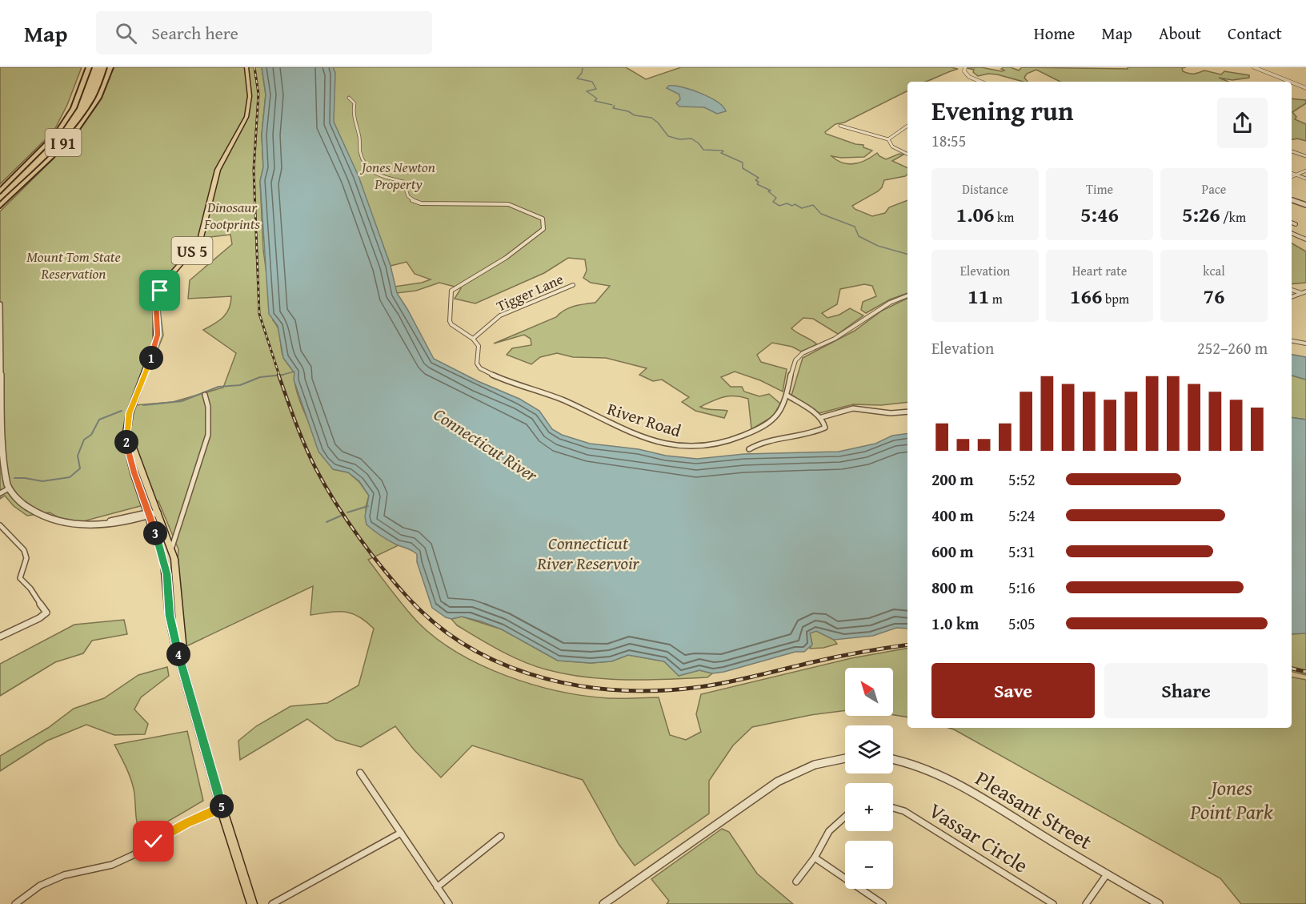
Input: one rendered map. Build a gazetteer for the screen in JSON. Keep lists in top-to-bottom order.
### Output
{
  "streets": {
    "highway": ["I 91"],
    "main road": ["US 5"],
    "street": [
      "Tigger Lane",
      "River Road",
      "Pleasant Street",
      "Vassar Circle"
    ]
  },
  "crossings": [
    ["Tigger Lane", "River Road"]
  ],
  "water": ["Connecticut River", "Connecticut River Reservoir"],
  "parks": [
    "Jones Newton Property",
    "Dinosaur Footprints",
    "Mount Tom State Reservation",
    "Jones Point Park"
  ],
  "north": "top left",
  "page": {
    "header": "Map",
    "search": "Search here",
    "nav": [
      "Home",
      "Map",
      "About",
      "Contact"
    ],
    "heading": ["Evening run", "18:55"],
    "stats": [
      ["Distance", "1.06 km"],
      ["Time", "5:46"],
      ["Pace", "5:26 /km"],
      ["Elevation", "11 m"],
      ["Heart rate", "166 bpm"],
      ["kcal", "76"]
    ],
    "chart": ["Elevation", "252–260 m"],
    "pins": [
      "1",
      "2",
      "3",
      "4",
      "5"
    ],
    "list": [
      {
        "name": "200 m",
        "note": "5:52"
      },
      {
        "name": "400 m",
        "note": "5:24"
      },
      {
        "name": "600 m",
        "note": "5:31"
      },
      {
        "name": "800 m",
        "note": "5:16"
      },
      {
        "name": "1.0 km",
        "note": "5:05"
      }
    ],
    "buttons": ["Save", "Share"],
    "map_buttons": ["+", "−"]
  }
}
